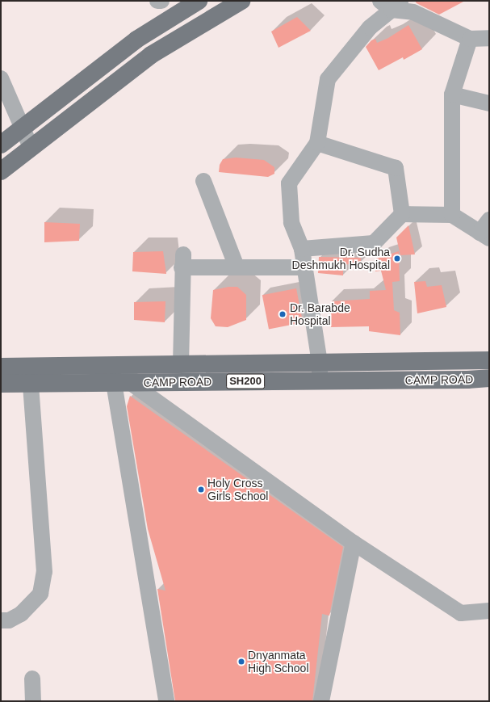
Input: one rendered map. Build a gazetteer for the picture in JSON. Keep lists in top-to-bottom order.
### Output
{
  "streets": {
    "main road": ["CAMP ROAD", "SH200"]
  },
  "places": [
    "Dr. Sudha Deshmukh Hospital",
    "Dr. Barabde Hospital",
    "Holy Cross Girls School",
    "Dnyanmata High School"
  ]
}
